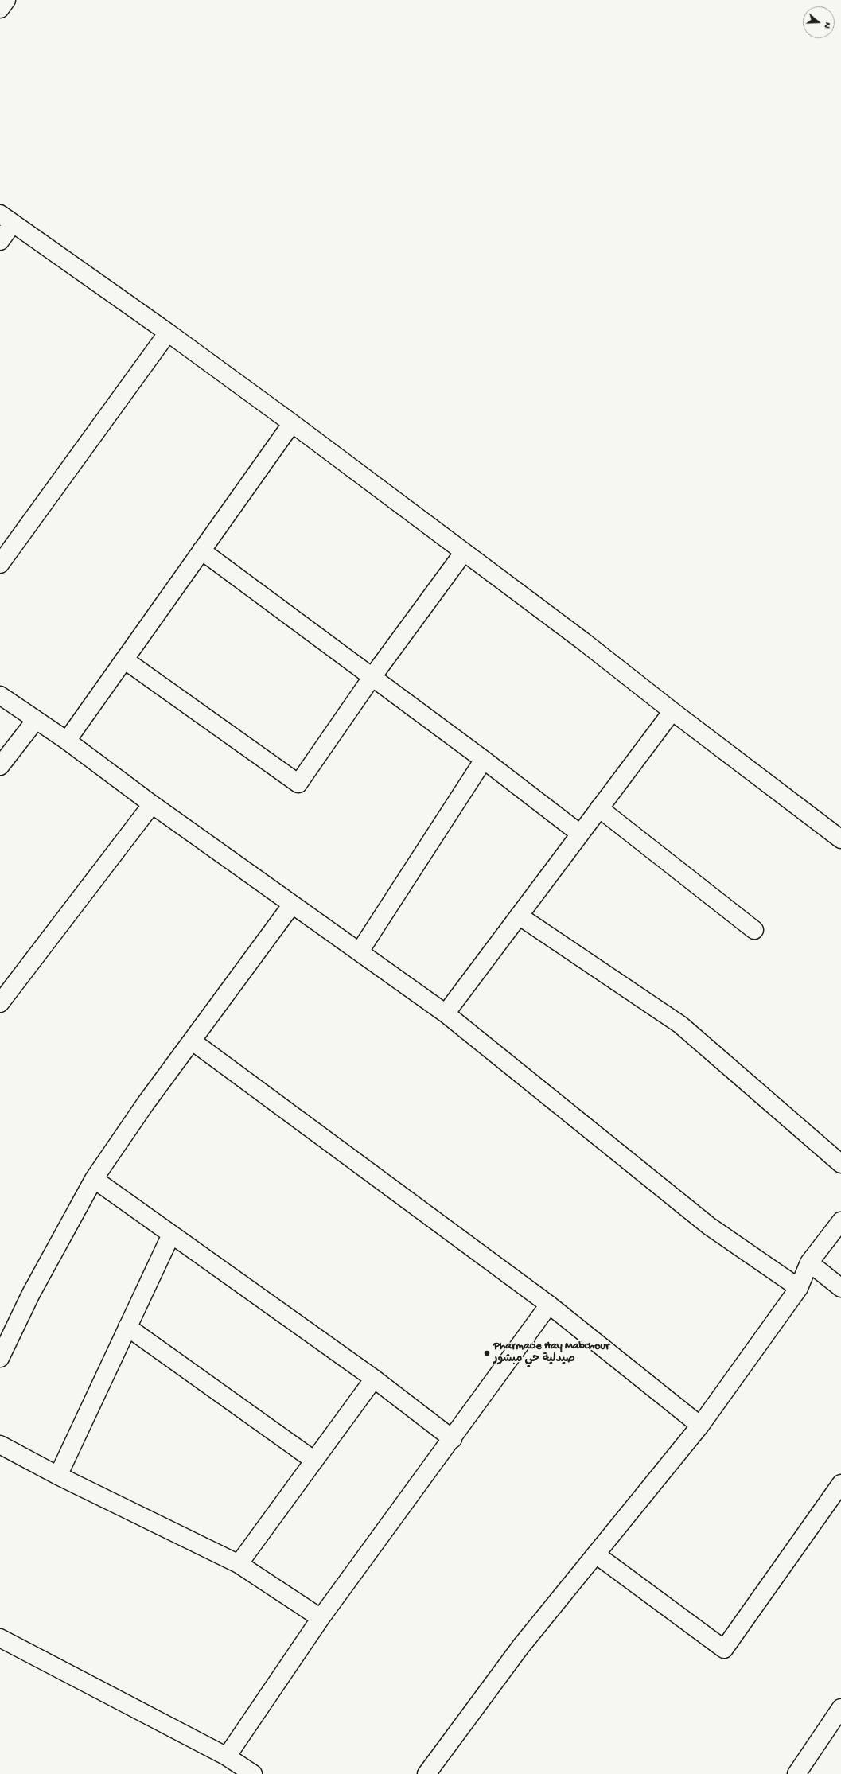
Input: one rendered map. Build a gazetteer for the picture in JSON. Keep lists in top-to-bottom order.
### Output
{
  "places": ["Pharmacie Hay Mabchour صيدلية حي مبشور"],
  "north": "right"
}
